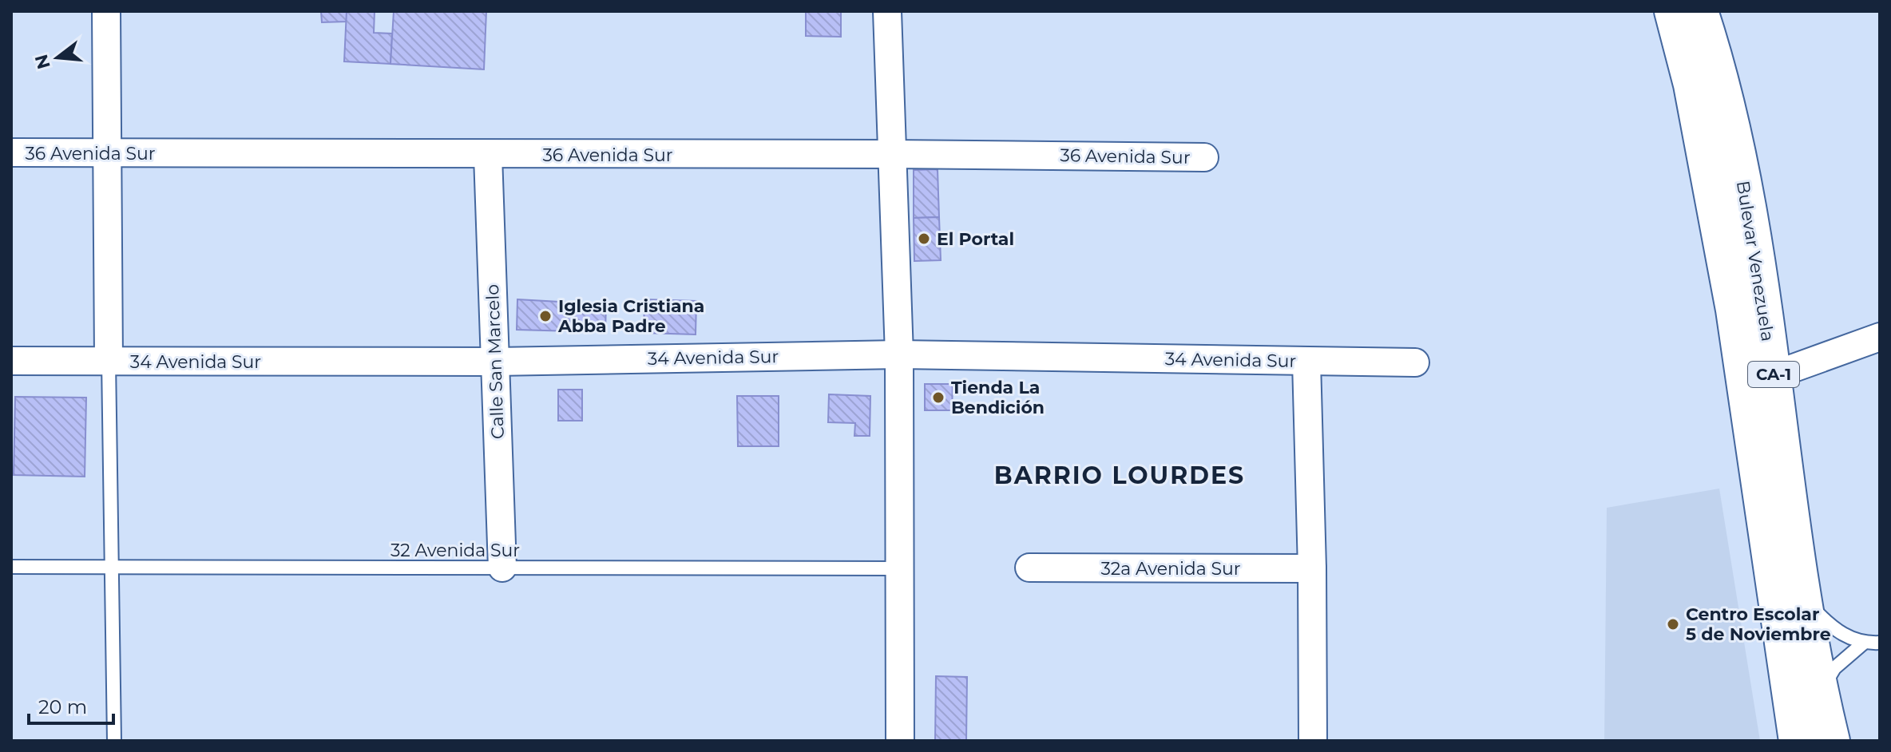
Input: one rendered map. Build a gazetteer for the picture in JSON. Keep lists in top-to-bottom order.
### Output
{
  "streets": {
    "highway": ["Bulevar Venezuela", "CA-1"],
    "street": [
      "36 Avenida Sur",
      "34 Avenida Sur",
      "Calle San Marcelo",
      "32a Avenida Sur"
    ],
    "lane": ["32 Avenida Sur"]
  },
  "crossings": [
    ["36 Avenida Sur", "Calle San Marcelo"],
    ["34 Avenida Sur", "Calle San Marcelo"],
    ["Calle San Marcelo", "32 Avenida Sur"]
  ],
  "districts": ["BARRIO LOURDES"],
  "places": [
    "El Portal",
    "Iglesia Cristiana Abba Padre",
    "Tienda La Bendición",
    "Centro Escolar 5 de Noviembre"
  ],
  "scale_bar": "20 m",
  "north": "left"
}
